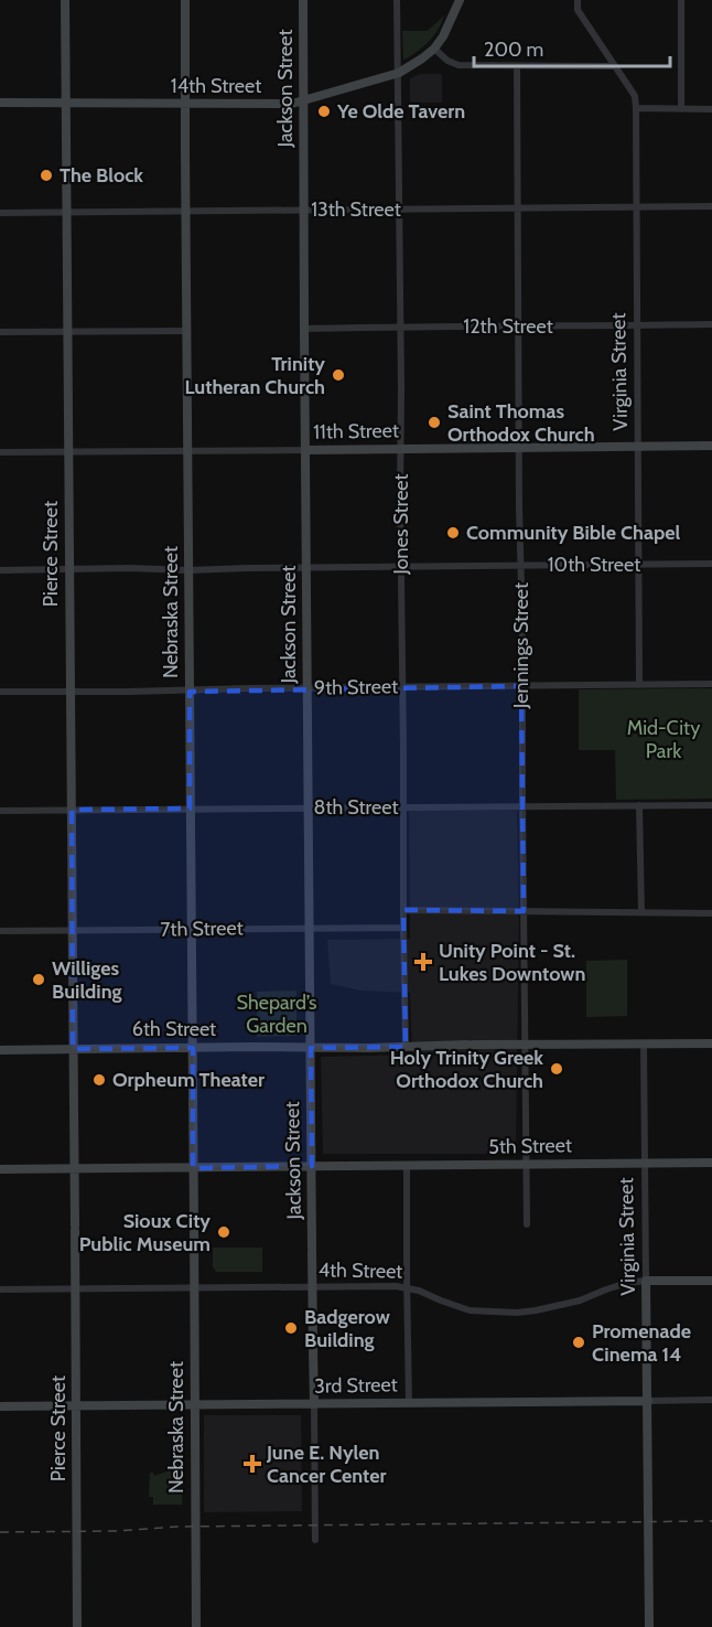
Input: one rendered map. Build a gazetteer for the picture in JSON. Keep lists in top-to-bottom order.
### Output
{
  "streets": {
    "main road": [
      "14th Street",
      "Jackson Street",
      "Virginia Street",
      "11th Street",
      "Pierce Street",
      "Nebraska Street",
      "6th Street",
      "5th Street",
      "4th Street",
      "3rd Street"
    ],
    "street": [
      "13th Street",
      "12th Street",
      "Jones Street",
      "10th Street",
      "Jennings Street",
      "9th Street",
      "8th Street",
      "7th Street"
    ]
  },
  "crossings": [
    ["14th Street", "Jackson Street"],
    ["14th Street", "Jones Street"],
    ["14th Street", "Pierce Street"],
    ["14th Street", "Nebraska Street"],
    ["Jackson Street", "13th Street"],
    ["Jackson Street", "12th Street"],
    ["Jackson Street", "11th Street"],
    ["Jackson Street", "10th Street"],
    ["Jackson Street", "9th Street"],
    ["Jackson Street", "8th Street"],
    ["Jackson Street", "7th Street"],
    ["Jackson Street", "6th Street"],
    ["Jackson Street", "5th Street"],
    ["Jackson Street", "4th Street"],
    ["Jackson Street", "3rd Street"],
    ["13th Street", "Virginia Street"],
    ["13th Street", "Jones Street"],
    ["13th Street", "Pierce Street"],
    ["13th Street", "Nebraska Street"],
    ["13th Street", "Jennings Street"],
    ["12th Street", "Virginia Street"],
    ["12th Street", "Jones Street"],
    ["12th Street", "Jennings Street"],
    ["Virginia Street", "11th Street"],
    ["Virginia Street", "10th Street"],
    ["Virginia Street", "9th Street"],
    ["Virginia Street", "6th Street"],
    ["Virginia Street", "5th Street"],
    ["Virginia Street", "4th Street"],
    ["Virginia Street", "3rd Street"],
    ["11th Street", "Jones Street"],
    ["11th Street", "Pierce Street"],
    ["11th Street", "Nebraska Street"],
    ["11th Street", "Jennings Street"],
    ["Jones Street", "10th Street"],
    ["Jones Street", "9th Street"],
    ["Jones Street", "8th Street"],
    ["Jones Street", "7th Street"],
    ["Jones Street", "6th Street"],
    ["Pierce Street", "10th Street"],
    ["Pierce Street", "9th Street"],
    ["Pierce Street", "8th Street"],
    ["Pierce Street", "7th Street"],
    ["Pierce Street", "6th Street"],
    ["Pierce Street", "5th Street"],
    ["Pierce Street", "4th Street"],
    ["Pierce Street", "3rd Street"],
    ["10th Street", "Nebraska Street"],
    ["10th Street", "Jennings Street"],
    ["Nebraska Street", "9th Street"],
    ["Nebraska Street", "8th Street"],
    ["Nebraska Street", "7th Street"],
    ["Nebraska Street", "6th Street"],
    ["Nebraska Street", "5th Street"],
    ["Nebraska Street", "4th Street"],
    ["Nebraska Street", "3rd Street"],
    ["Jennings Street", "9th Street"],
    ["Jennings Street", "8th Street"],
    ["Jennings Street", "6th Street"],
    ["Jennings Street", "5th Street"]
  ],
  "parks": ["Mid-City Park", "Shepard’s Garden"],
  "places": {
    "other": [
      "Ye Olde Tavern",
      "The Block",
      "Trinity Lutheran Church",
      "Saint Thomas Orthodox Church",
      "Community Bible Chapel",
      "Williges Building",
      "Holy Trinity Greek Orthodox Church",
      "Orpheum Theater",
      "Sioux City Public Museum",
      "Badgerow Building",
      "Promenade Cinema 14"
    ],
    "health": ["Unity Point - St. Lukes Downtown", "June E. Nylen Cancer Center"]
  },
  "scale_bar": "200 m"
}
